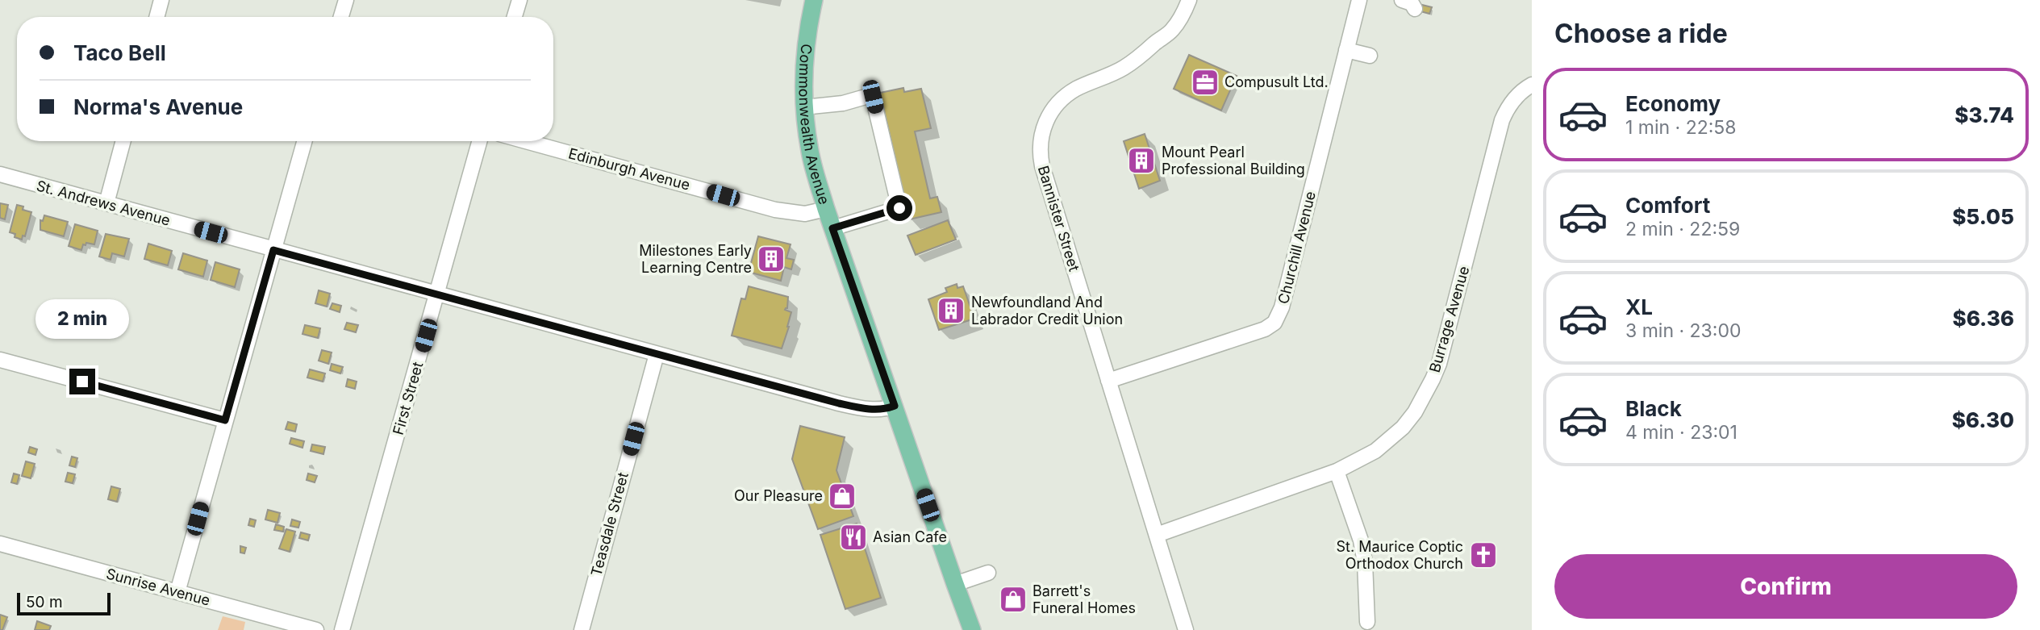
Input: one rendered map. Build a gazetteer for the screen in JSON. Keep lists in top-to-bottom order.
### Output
{
  "streets": {
    "main road": ["Commonwealth Avenue"],
    "street": [
      "Edinburgh Avenue",
      "St. Andrews Avenue",
      "Bannister Street",
      "Churchill Avenue",
      "Burrage Avenue",
      "First Street",
      "Teasdale Street",
      "Sunrise Avenue"
    ]
  },
  "crossings": [
    ["Commonwealth Avenue", "Edinburgh Avenue"],
    ["Commonwealth Avenue", "St. Andrews Avenue"],
    ["St. Andrews Avenue", "First Street"],
    ["St. Andrews Avenue", "Teasdale Street"],
    ["Bannister Street", "Churchill Avenue"],
    ["Bannister Street", "Burrage Avenue"]
  ],
  "places": {
    "office": ["Compusult Ltd."],
    "building": ["Mount Pearl Professional Building", "Milestones Early Learning Centre", "Newfoundland And Labrador Credit Union"],
    "shop": ["Our Pleasure", "Barrett's Funeral Homes"],
    "restaurant": ["Asian Cafe"],
    "church": ["St. Maurice Coptic Orthodox Church"]
  },
  "scale_bar": "50 m",
  "page": {
    "heading": "Choose a ride",
    "banner": ["Taco Bell", "Norma's Avenue"],
    "list": [
      {
        "name": "Economy",
        "note": "1 min · 22:58",
        "value": "$3.74"
      },
      {
        "name": "Comfort",
        "note": "2 min · 22:59",
        "value": "$5.05"
      },
      {
        "name": "XL",
        "note": "3 min · 23:00",
        "value": "$6.36"
      },
      {
        "name": "Black",
        "note": "4 min · 23:01",
        "value": "$6.30"
      }
    ],
    "bubble": "2 min",
    "buttons": "Confirm",
    "scale": "50 m"
  }
}
